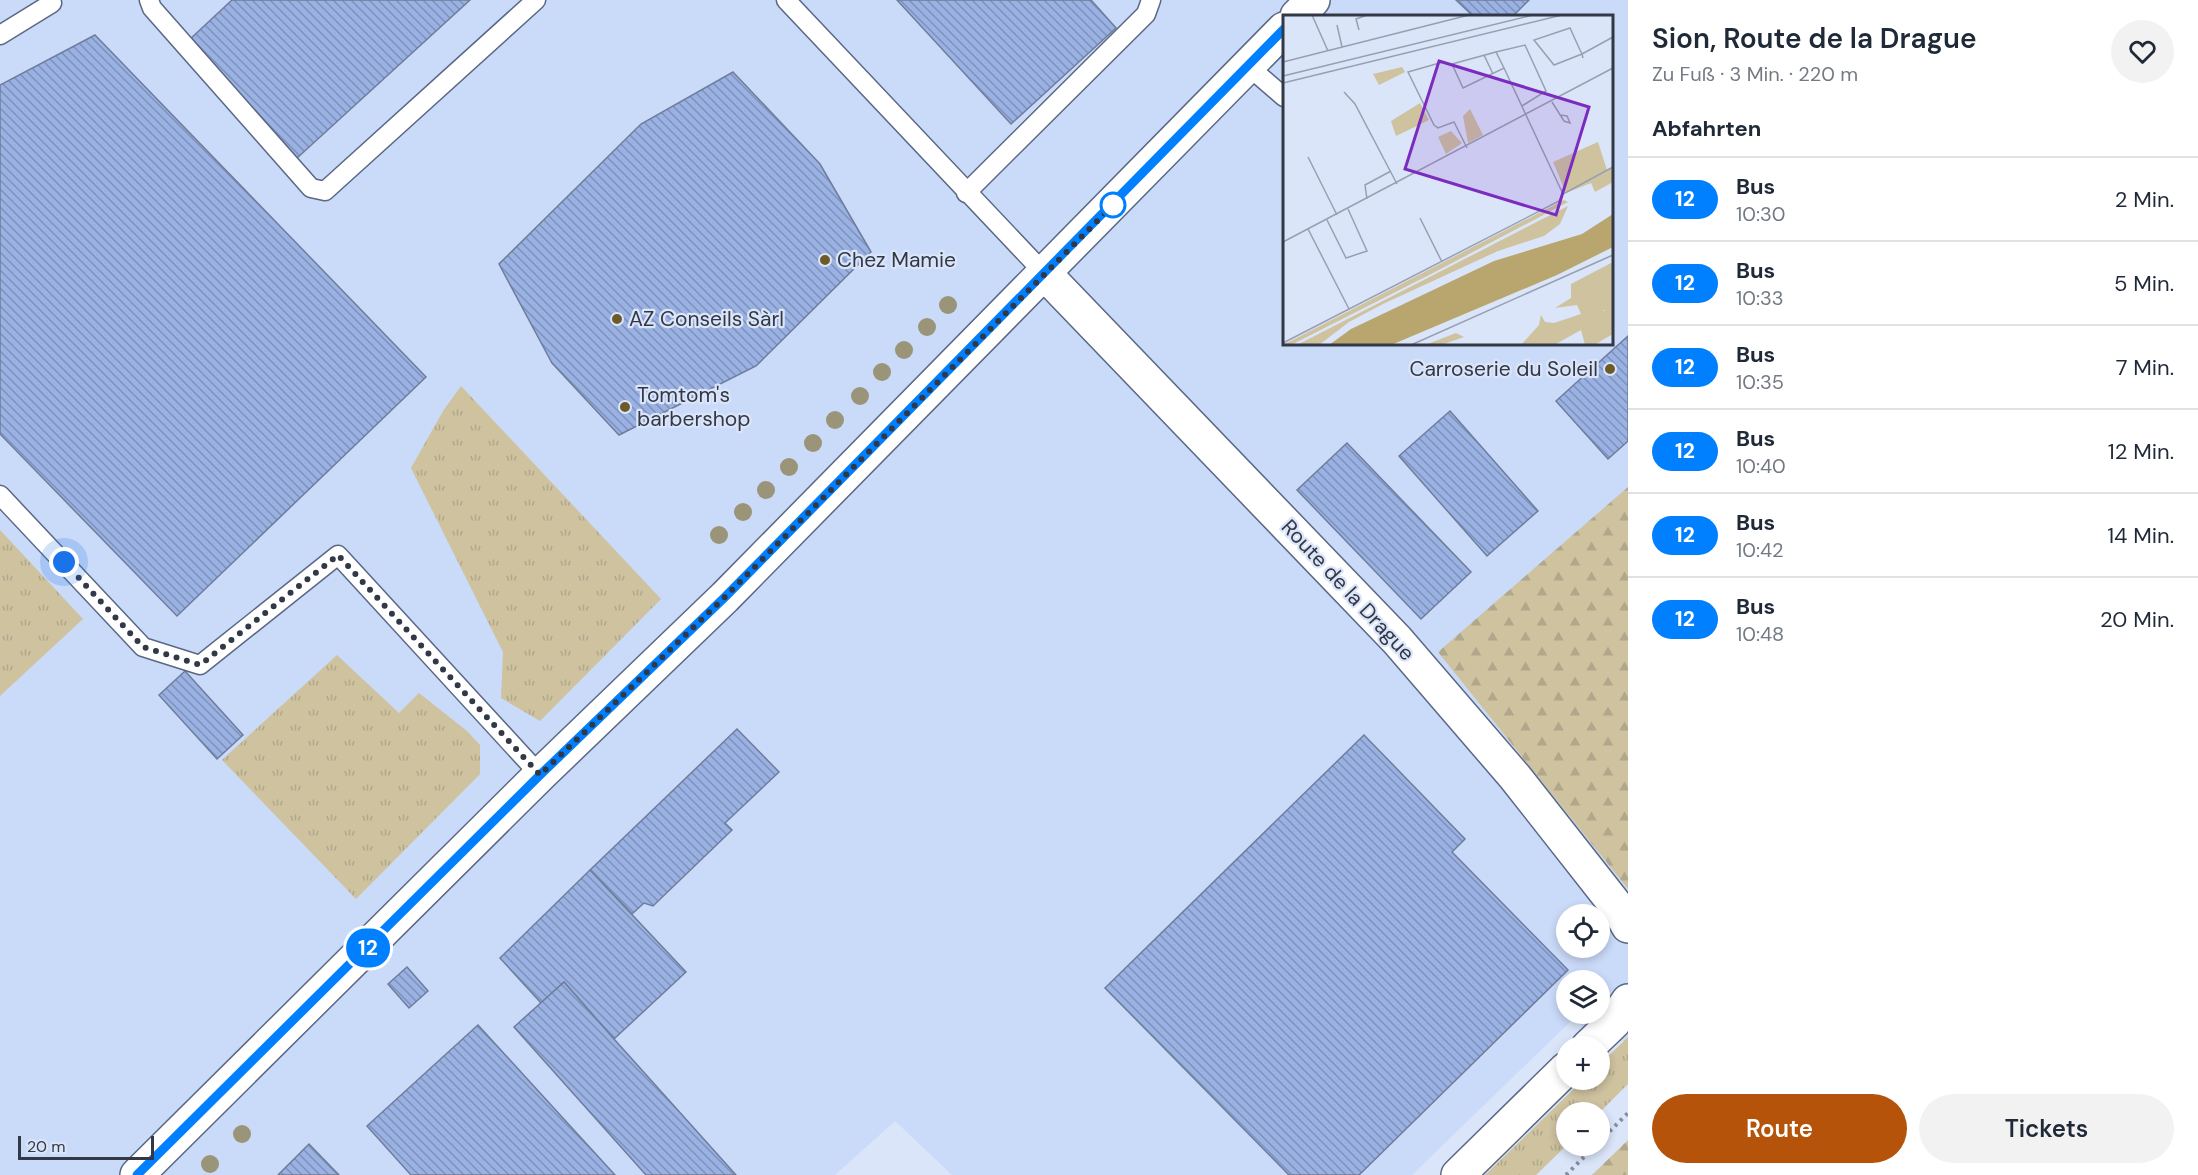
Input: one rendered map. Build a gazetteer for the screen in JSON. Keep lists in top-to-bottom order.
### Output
{
  "streets": {
    "street": ["Route de la Drague"]
  },
  "places": [
    "Chez Mamie",
    "AZ Conseils Sàrl",
    "Carroserie du Soleil",
    "Tomtom's barbershop"
  ],
  "lines": ["bus line 12"],
  "scale_bar": "20 m",
  "page": {
    "on_map": "12",
    "heading": [
      ["Sion, Route de la Drague", "Zu Fuß · 3 Min. · 220 m"],
      "Abfahrten"
    ],
    "list": [
      {
        "mark": "12",
        "name": "Bus",
        "note": "10:30",
        "value": "2 Min."
      },
      {
        "mark": "12",
        "name": "Bus",
        "note": "10:33",
        "value": "5 Min."
      },
      {
        "mark": "12",
        "name": "Bus",
        "note": "10:35",
        "value": "7 Min."
      },
      {
        "mark": "12",
        "name": "Bus",
        "note": "10:40",
        "value": "12 Min."
      },
      {
        "mark": "12",
        "name": "Bus",
        "note": "10:42",
        "value": "14 Min."
      },
      {
        "mark": "12",
        "name": "Bus",
        "note": "10:48",
        "value": "20 Min."
      }
    ],
    "map_buttons": ["+", "−"],
    "buttons": ["Route", "Tickets"],
    "scale": "20 m"
  }
}
